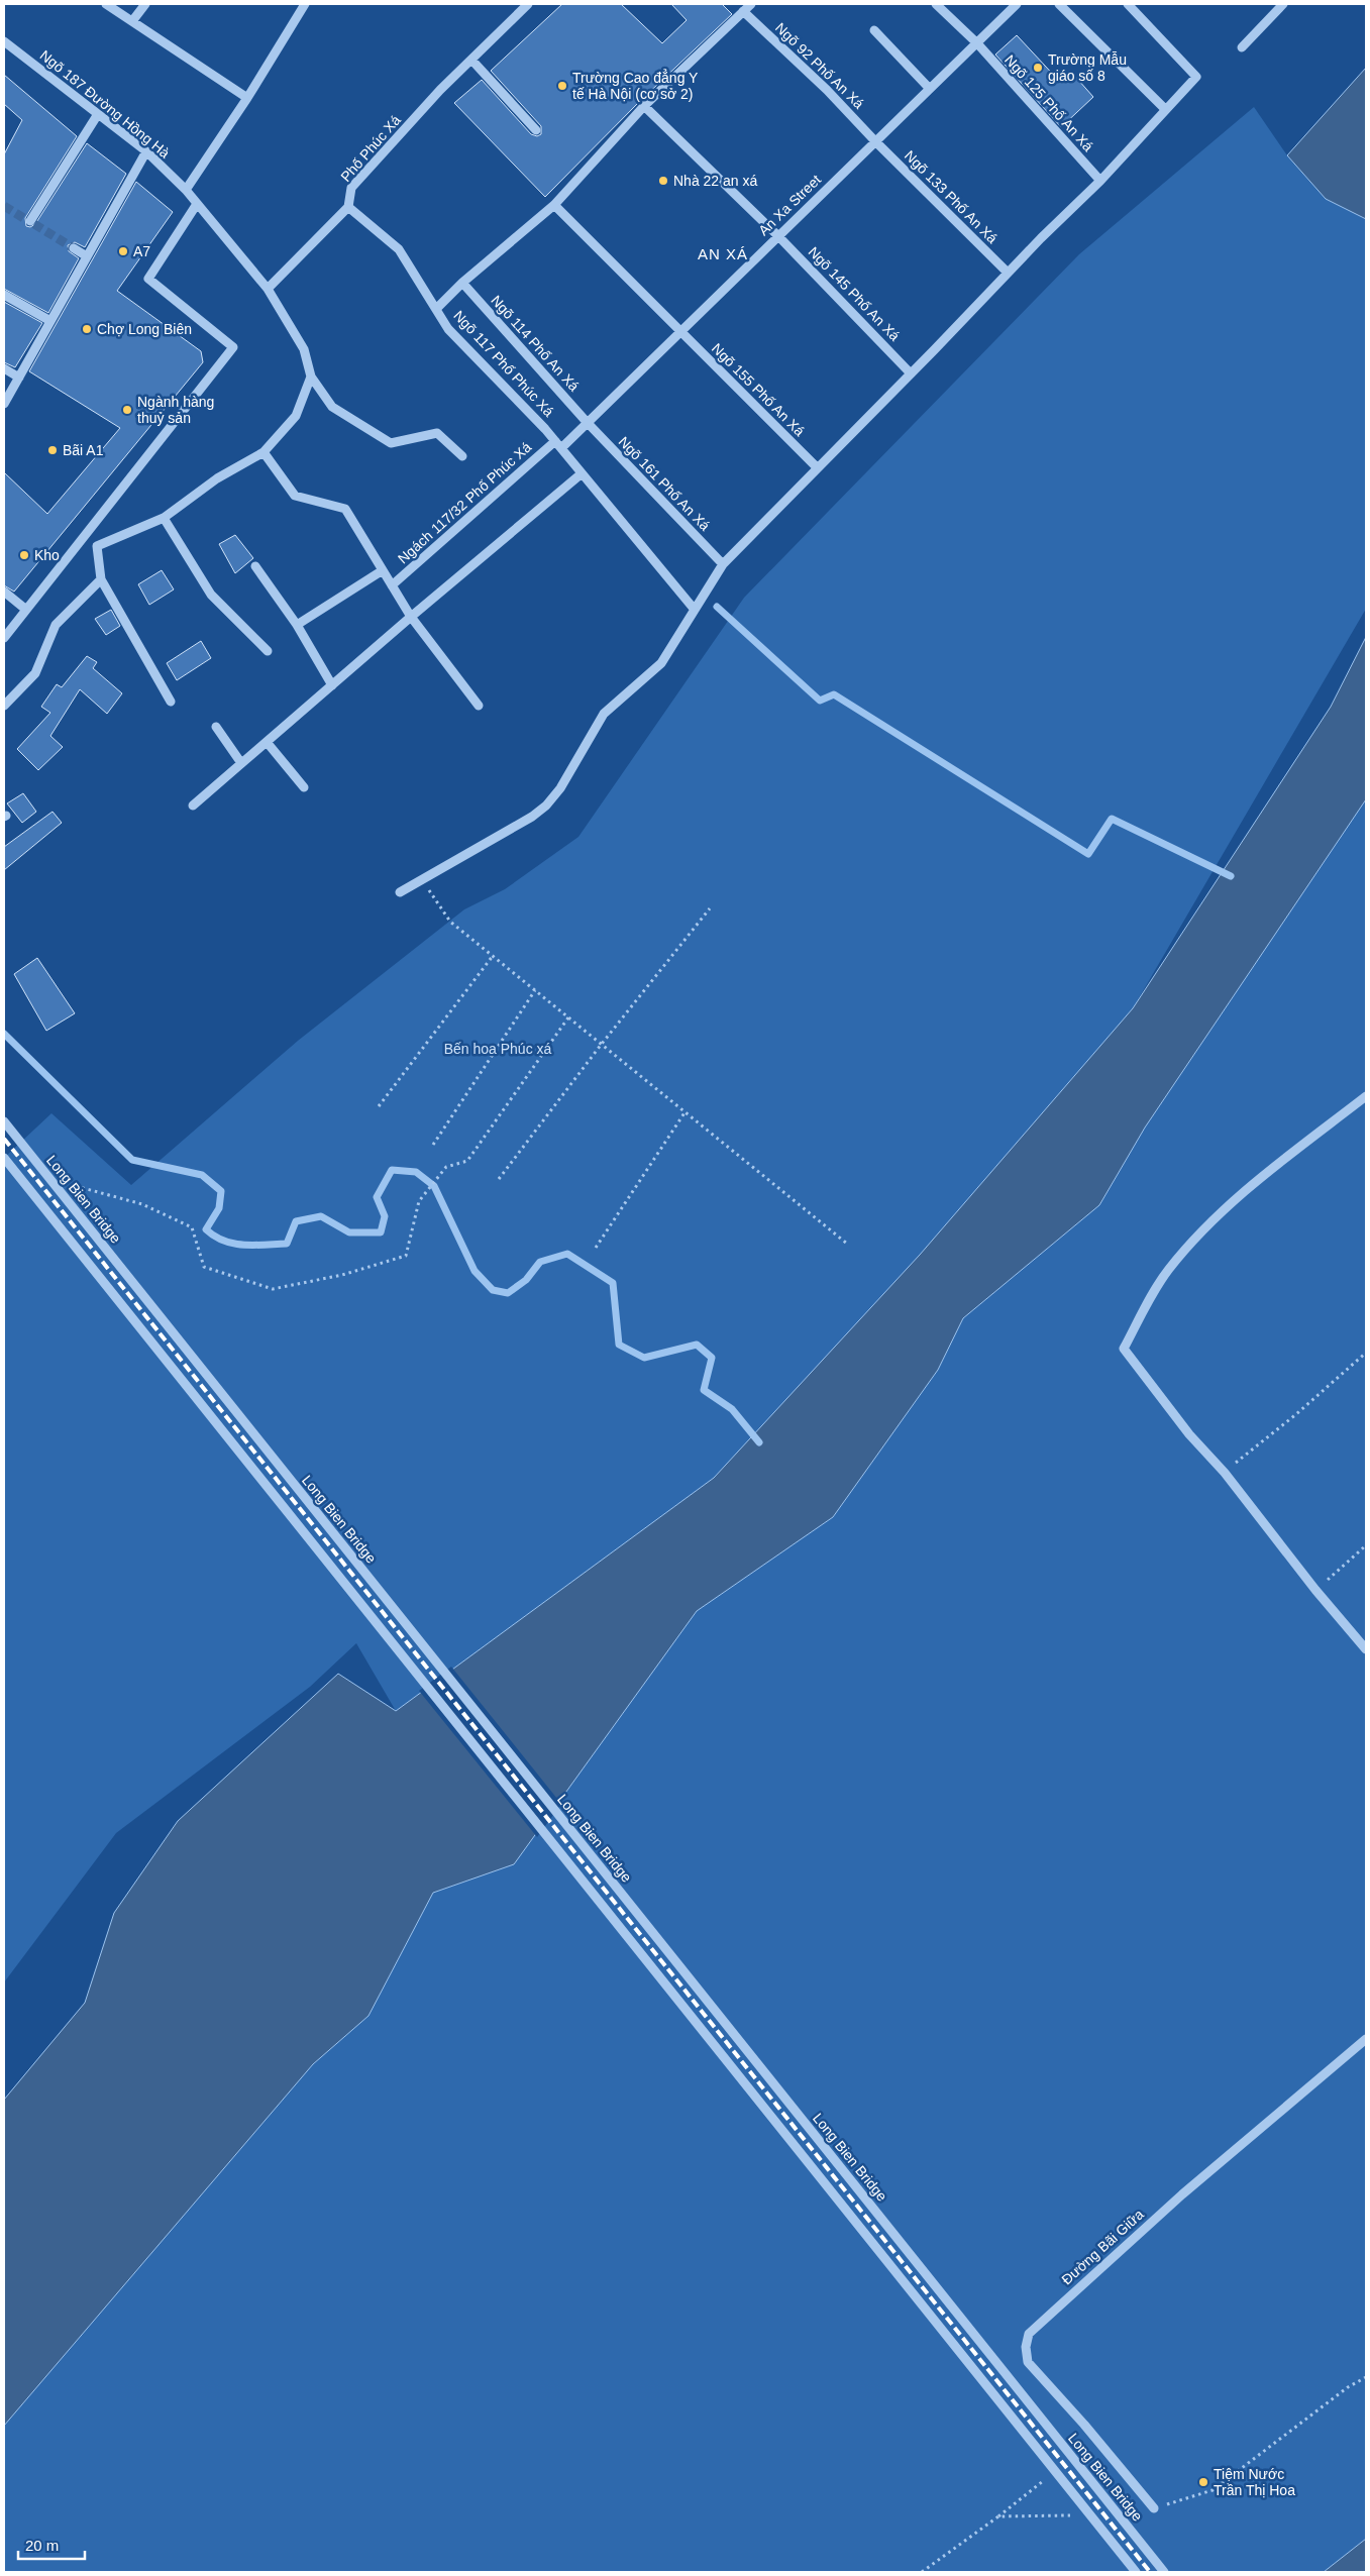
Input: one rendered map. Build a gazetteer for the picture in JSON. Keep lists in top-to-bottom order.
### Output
{
  "streets": {
    "street": [
      "Ngõ 92 Phố An Xá",
      "Ngõ 125 Phố An Xá",
      "Ngõ 187 Đường Hồng Hà",
      "Phố Phúc Xá",
      "Ngõ 133 Phố An Xá",
      "An Xa Street",
      "Ngõ 145 Phố An Xá",
      "Ngõ 114 Phố An Xá",
      "Ngõ 117 Phố Phúc Xá",
      "Ngõ 155 Phố An Xá",
      "Ngõ 161 Phố An Xá",
      "Ngách 117/32 Phố Phúc Xá",
      "Long Bien Bridge",
      "Đường Bãi Giữa"
    ]
  },
  "crossings": [
    ["Ngõ 92 Phố An Xá", "Ngõ 133 Phố An Xá"],
    ["Ngõ 92 Phố An Xá", "An Xa Street"],
    ["Ngõ 125 Phố An Xá", "An Xa Street"],
    ["Phố Phúc Xá", "Ngõ 117 Phố Phúc Xá"],
    ["Ngõ 133 Phố An Xá", "An Xa Street"],
    ["An Xa Street", "Ngõ 145 Phố An Xá"],
    ["An Xa Street", "Ngõ 114 Phố An Xá"],
    ["An Xa Street", "Ngõ 117 Phố Phúc Xá"],
    ["An Xa Street", "Ngõ 155 Phố An Xá"],
    ["An Xa Street", "Ngõ 161 Phố An Xá"],
    ["An Xa Street", "Ngách 117/32 Phố Phúc Xá"],
    ["Ngõ 114 Phố An Xá", "Ngõ 161 Phố An Xá"],
    ["Ngõ 117 Phố Phúc Xá", "Ngách 117/32 Phố Phúc Xá"]
  ],
  "districts": ["AN XÁ"],
  "parks": ["Bến hoa Phúc xá"],
  "places": [
    "Trường Mẫu giáo số 8",
    "Trường Cao đẳng Y tế Hà Nội (cơ sở 2)",
    "Nhà 22 an xá",
    "A7",
    "Chợ Long Biên",
    "Ngành hàng thuỷ sản",
    "Bãi A1",
    "Kho",
    "Tiệm Nước Trần Thị Hoa"
  ],
  "scale_bar": "20 m"
}
